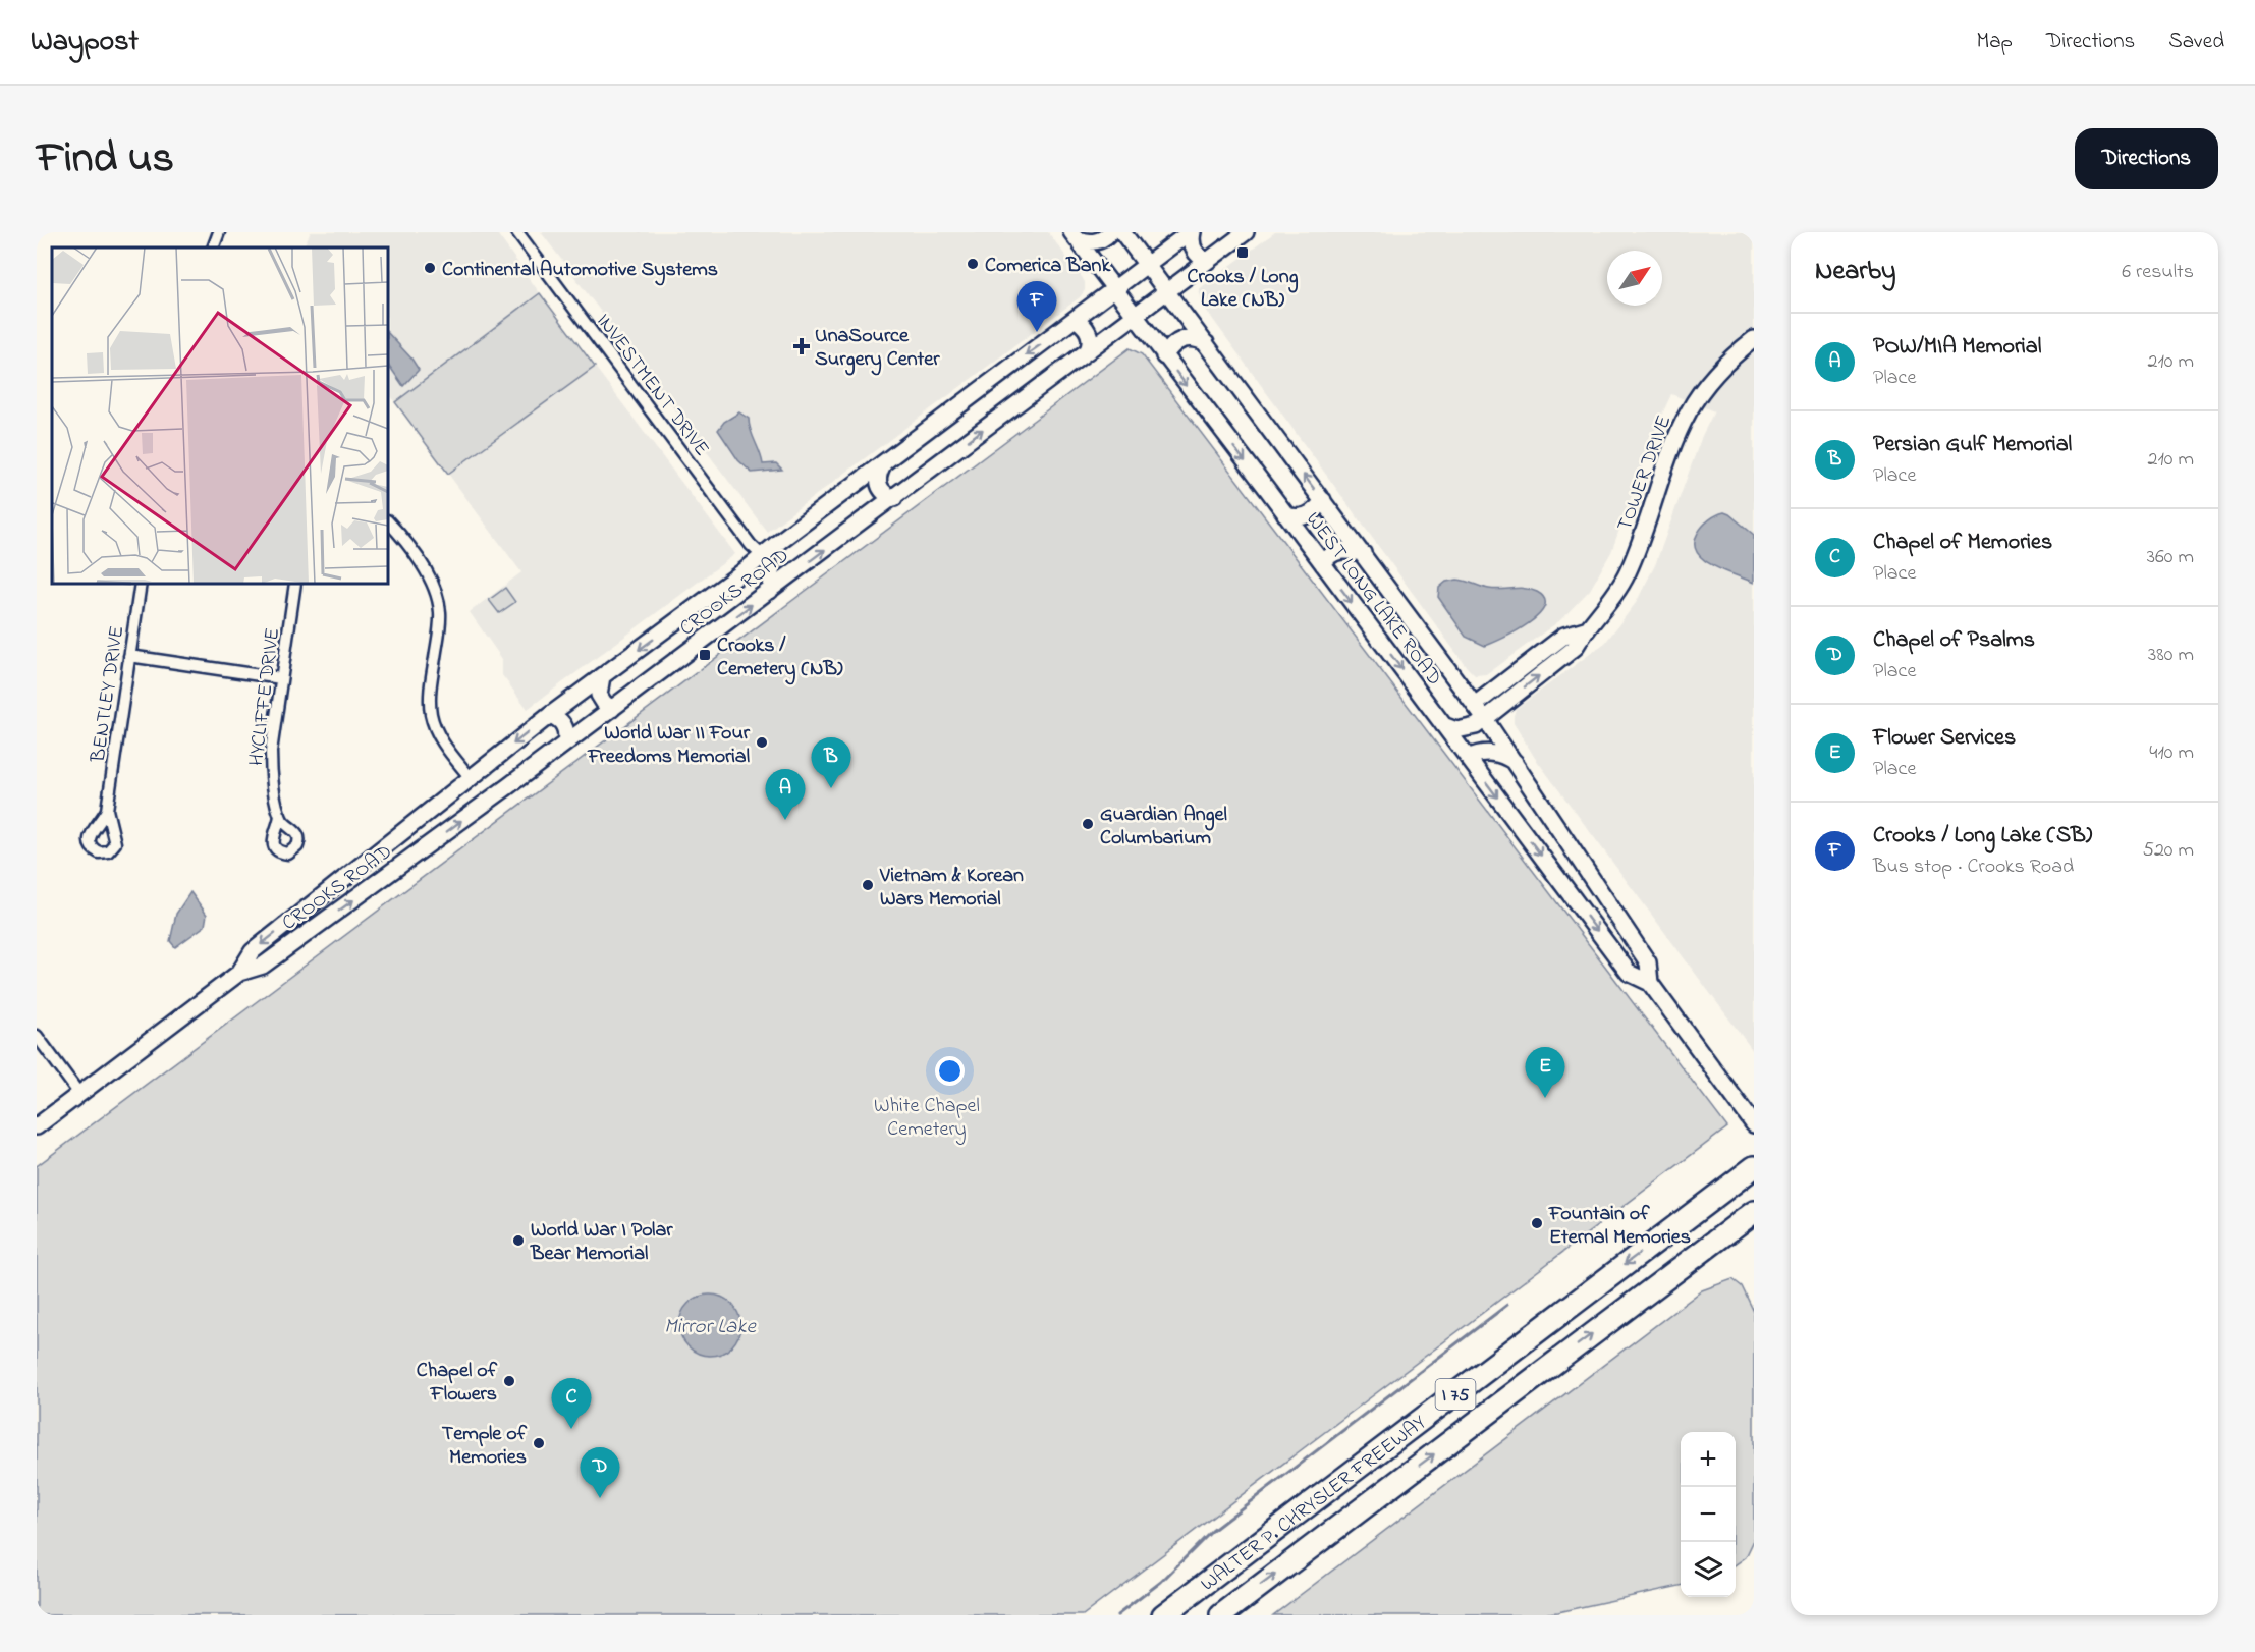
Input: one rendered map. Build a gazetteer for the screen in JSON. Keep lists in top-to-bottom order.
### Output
{
  "streets": {
    "highway": ["I 75", "WALTER P. CHRYSLER FREEWAY"],
    "main road": ["TOWER DRIVE", "CROOKS ROAD", "WEST LONG LAKE ROAD"],
    "street": ["INVESTMENT DRIVE", "BENTLEY DRIVE", "HYCLIFFE DRIVE"]
  },
  "crossings": [
    ["INVESTMENT DRIVE", "CROOKS ROAD"],
    ["TOWER DRIVE", "WEST LONG LAKE ROAD"],
    ["CROOKS ROAD", "WEST LONG LAKE ROAD"]
  ],
  "water": ["Mirror Lake"],
  "parks": ["White Chapel Cemetery"],
  "places": {
    "transit": ["Crooks / Long Lake (NB)", "Crooks / Cemetery (NB)"],
    "other": [
      "Comerica Bank",
      "Continental Automotive Systems",
      "World War II Four Freedoms Memorial",
      "Guardian Angel Columbarium",
      "Vietnam & Korean Wars Memorial",
      "Fountain of Eternal Memories",
      "World War I Polar Bear Memorial",
      "Chapel of Flowers",
      "Temple of Memories"
    ],
    "health": ["UnaSource Surgery Center"]
  },
  "north": "top right",
  "page": {
    "header": "Waypost",
    "nav": ["Map", "Directions", "Saved"],
    "title": "Find us",
    "buttons": "Directions",
    "heading": ["Nearby", "6 results"],
    "pins": [
      "F",
      "B",
      "A",
      "E",
      "C",
      "D"
    ],
    "list": [
      {
        "mark": "A",
        "name": "POW/MIA Memorial",
        "note": "Place",
        "value": "210 m"
      },
      {
        "mark": "B",
        "name": "Persian Gulf Memorial",
        "note": "Place",
        "value": "210 m"
      },
      {
        "mark": "C",
        "name": "Chapel of Memories",
        "note": "Place",
        "value": "360 m"
      },
      {
        "mark": "D",
        "name": "Chapel of Psalms",
        "note": "Place",
        "value": "380 m"
      },
      {
        "mark": "E",
        "name": "Flower Services",
        "note": "Place",
        "value": "410 m"
      },
      {
        "mark": "F",
        "name": "Crooks / Long Lake (SB)",
        "note": "Bus stop · Crooks Road",
        "value": "520 m"
      }
    ],
    "map_buttons": ["+", "−"]
  }
}
